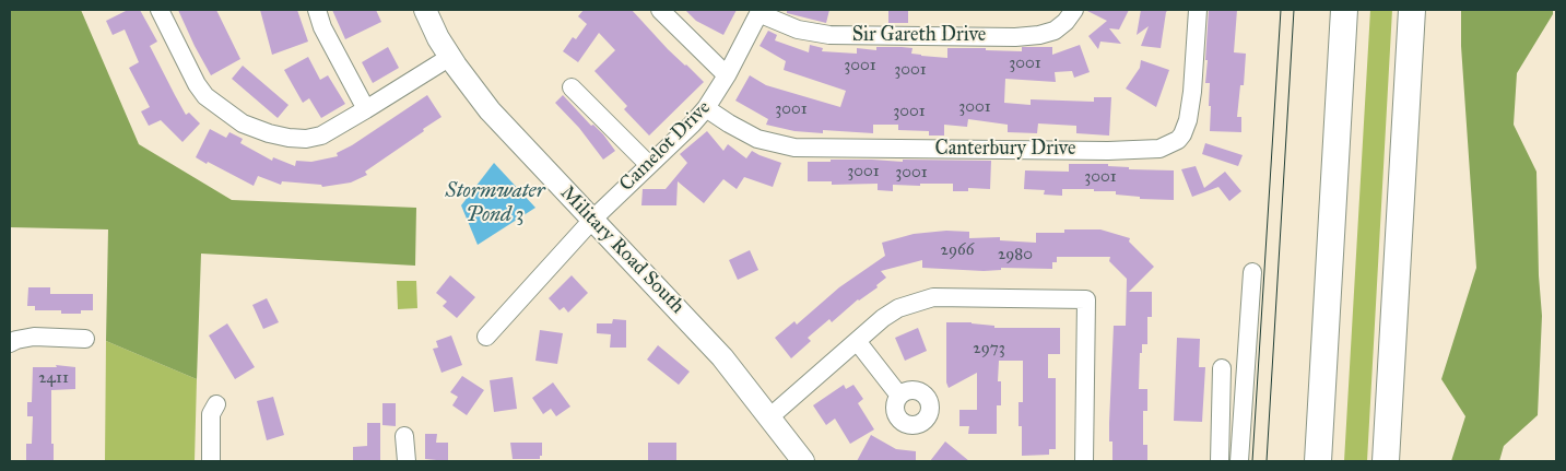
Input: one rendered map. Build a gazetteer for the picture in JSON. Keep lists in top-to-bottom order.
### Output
{
  "streets": {
    "main road": ["Military Road South"],
    "street": ["Sir Gareth Drive", "Camelot Drive", "Canterbury Drive"]
  },
  "crossings": [
    ["Sir Gareth Drive", "Camelot Drive"],
    ["Camelot Drive", "Canterbury Drive"],
    ["Camelot Drive", "Military Road South"]
  ],
  "water": ["Stormwater Pond 3"],
  "house_numbers": [
    "3001",
    "3001",
    "3001",
    "3001",
    "3001",
    "3001",
    "3001",
    "3001",
    "3001",
    "2966",
    "2980",
    "2973",
    "2411"
  ]
}
